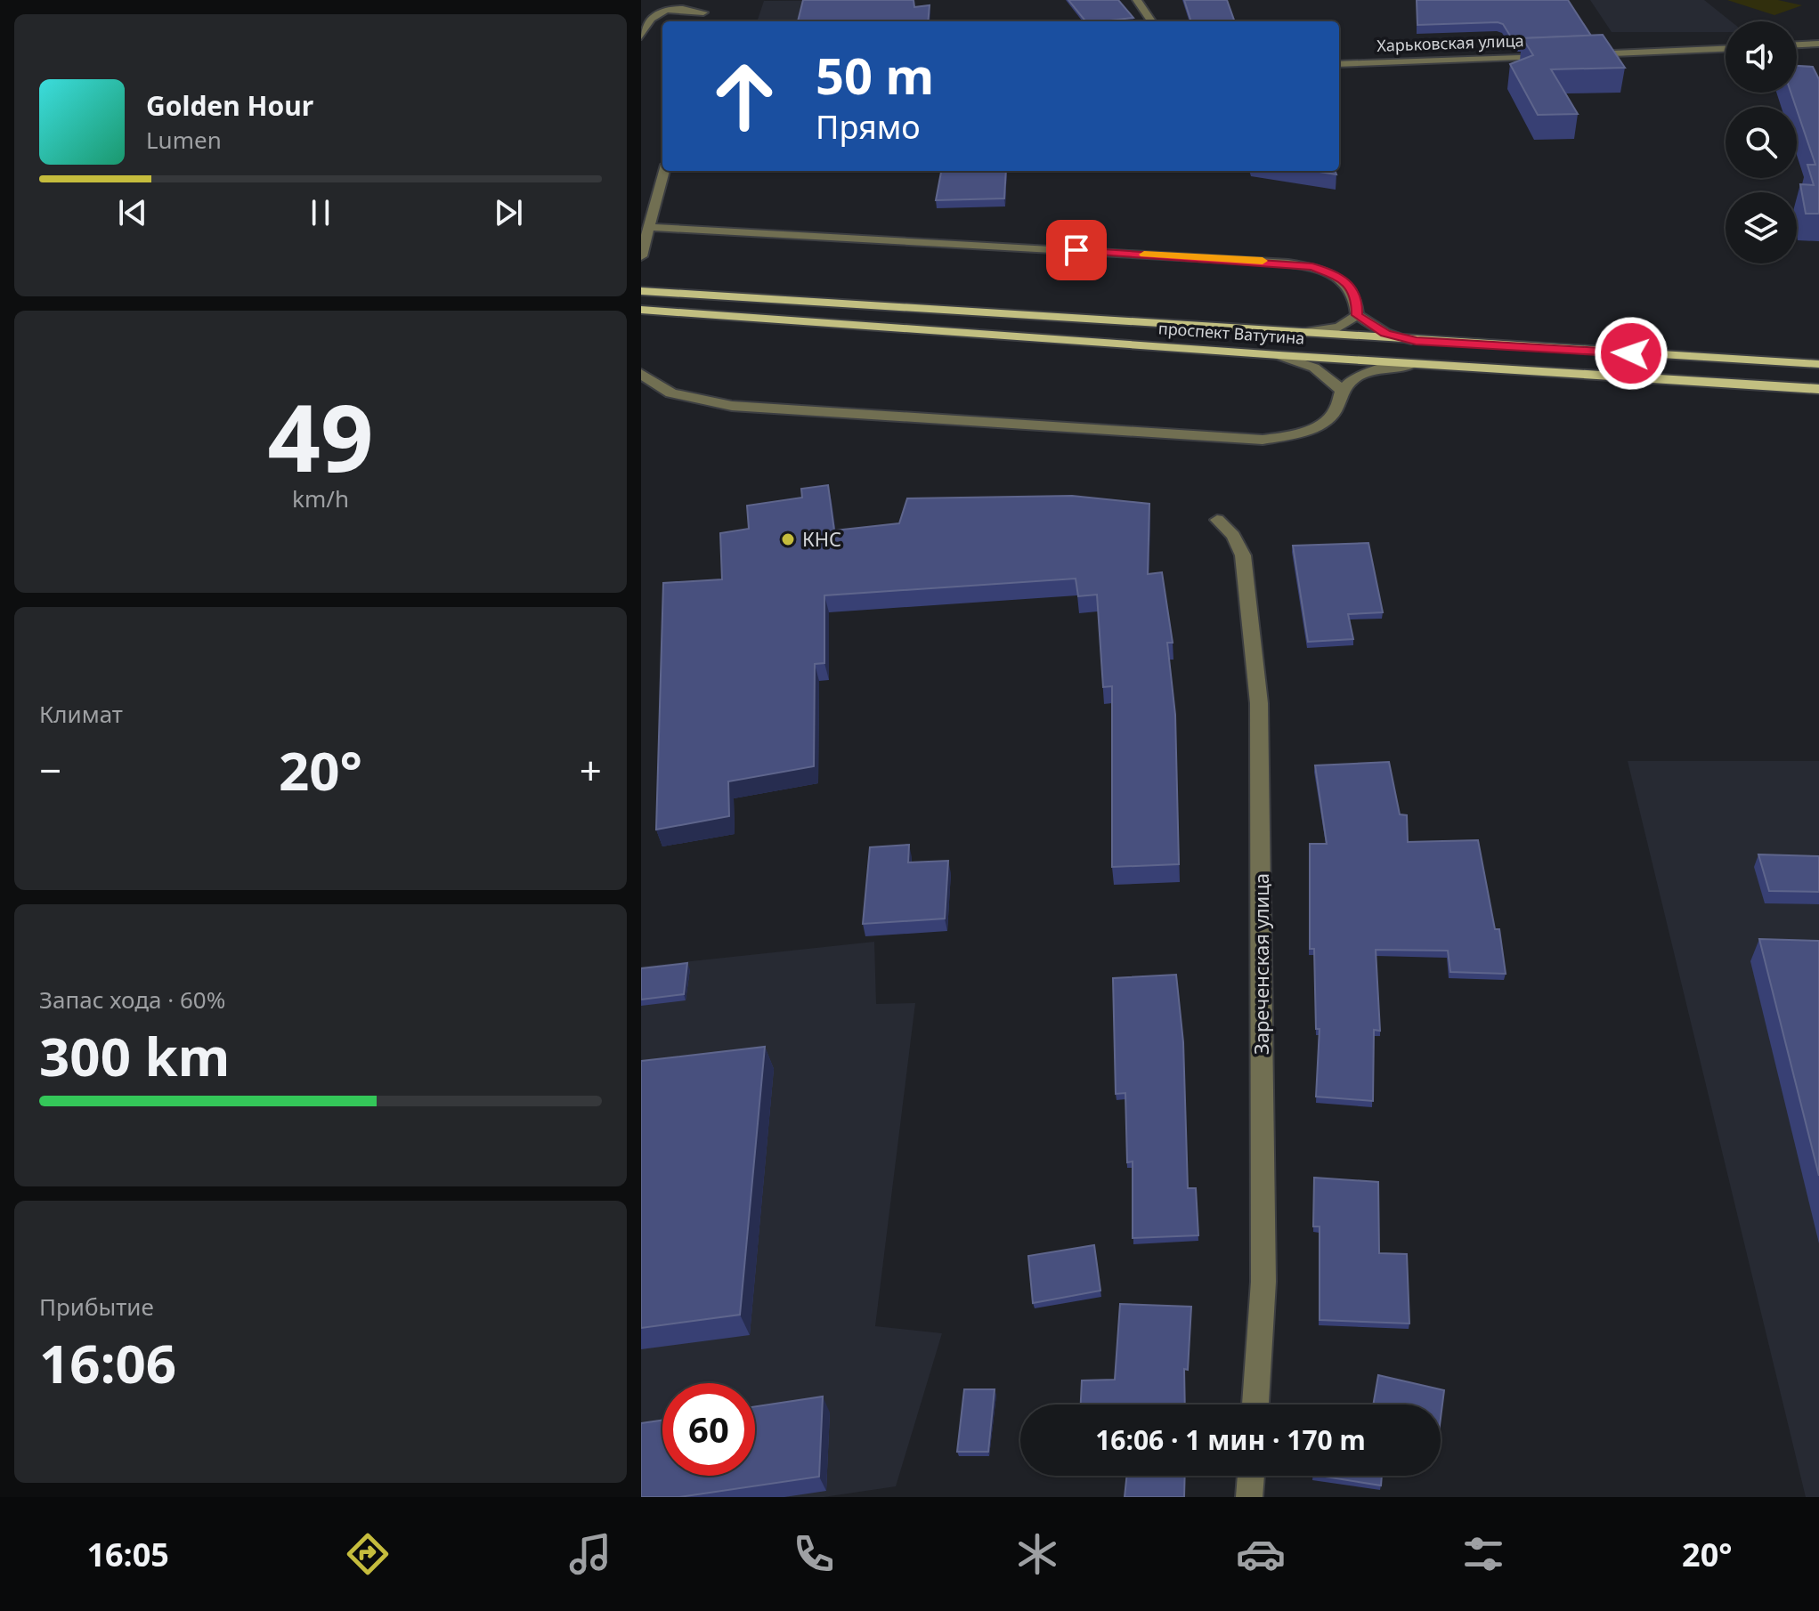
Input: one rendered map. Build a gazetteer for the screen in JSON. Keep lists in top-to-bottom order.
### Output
{
  "streets": {
    "main road": ["проспект Ватутина"],
    "street": ["Харьковская улица", "Зареченская улица"]
  },
  "places": ["КНС"],
  "page": {
    "turn": ["50 m", "Прямо"],
    "song": ["Golden Hour", "Lumen"],
    "tile": [
      ["49", "km/h"],
      "Климат",
      ["Запас хода · 60%", "300 km"],
      ["Прибытие", "16:06"]
    ],
    "heat": ["−", "20°", "+"],
    "limit": "60",
    "trip": "16:06 · 1 мин · 170 m",
    "tabs": ["16:05", "20°"]
  }
}
